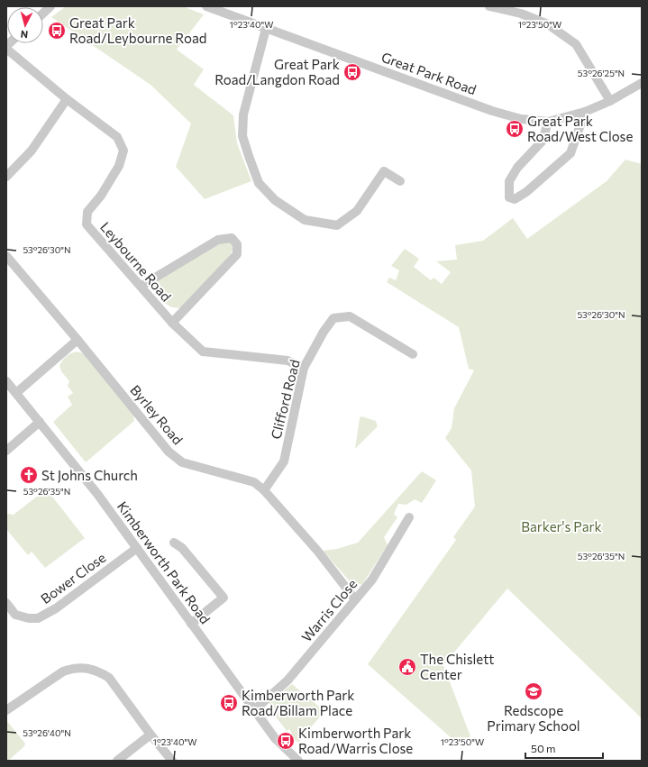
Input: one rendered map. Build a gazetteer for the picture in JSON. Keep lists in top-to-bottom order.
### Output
{
  "streets": {
    "street": [
      "Great Park Road",
      "Leybourne Road",
      "Clifford Road",
      "Byrley Road",
      "Kimberworth Park Road",
      "Bower Close",
      "Warris Close"
    ]
  },
  "crossings": [
    ["Leybourne Road", "Clifford Road"],
    ["Clifford Road", "Byrley Road"],
    ["Byrley Road", "Warris Close"],
    ["Kimberworth Park Road", "Bower Close"],
    ["Kimberworth Park Road", "Warris Close"]
  ],
  "parks": ["Barker's Park"],
  "places": {
    "bus stop": [
      "Great Park Road/Leybourne Road",
      "Great Park Road/Langdon Road",
      "Great Park Road/West Close",
      "Kimberworth Park Road/Billam Place",
      "Kimberworth Park Road/Warris Close"
    ],
    "church": ["St Johns Church"],
    "public building": ["The Chislett Center"],
    "school or university": ["Redscope Primary School"]
  },
  "scale_bar": "50 m",
  "north": "bottom",
  "coordinates": [
    "1°23'40\"W",
    "1°23'50\"W",
    "53°26'25\"N",
    "53°26'30\"N",
    "53°26'35\"N",
    "53°26'40\"N"
  ]
}
